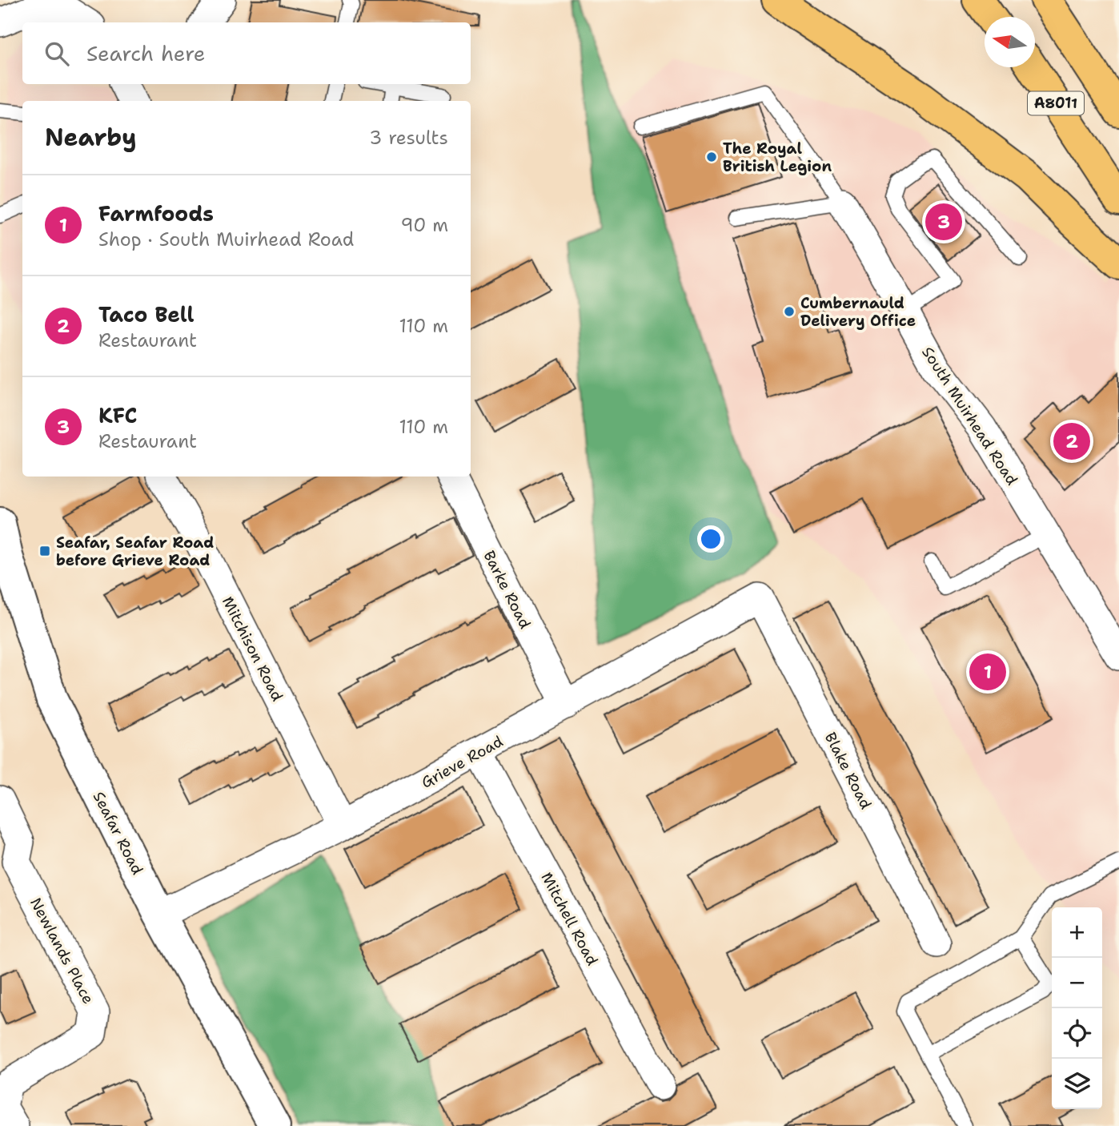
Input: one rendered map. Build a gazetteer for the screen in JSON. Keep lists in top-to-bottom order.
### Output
{
  "streets": {
    "main road": ["A8011"],
    "street": [
      "South Muirhead Road",
      "Barke Road",
      "Mitchison Road",
      "Grieve Road",
      "Blake Road",
      "Seafar Road",
      "Mitchell Road",
      "Newlands Place"
    ]
  },
  "crossings": [
    ["Barke Road", "Grieve Road"],
    ["Mitchison Road", "Grieve Road"],
    ["Grieve Road", "Blake Road"],
    ["Grieve Road", "Seafar Road"],
    ["Grieve Road", "Mitchell Road"]
  ],
  "places": {
    "other": ["The Royal British Legion", "Cumbernauld Delivery Office"],
    "transit": ["Seafar, Seafar Road before Grieve Road"]
  },
  "north": "left",
  "page": {
    "search": "Search here",
    "heading": ["Nearby", "3 results"],
    "list": [
      {
        "mark": "1",
        "name": "Farmfoods",
        "note": "Shop · South Muirhead Road",
        "value": "90 m"
      },
      {
        "mark": "2",
        "name": "Taco Bell",
        "note": "Restaurant",
        "value": "110 m"
      },
      {
        "mark": "3",
        "name": "KFC",
        "note": "Restaurant",
        "value": "110 m"
      }
    ],
    "pins": ["3", "2", "1"],
    "map_buttons": ["+", "−"]
  }
}
